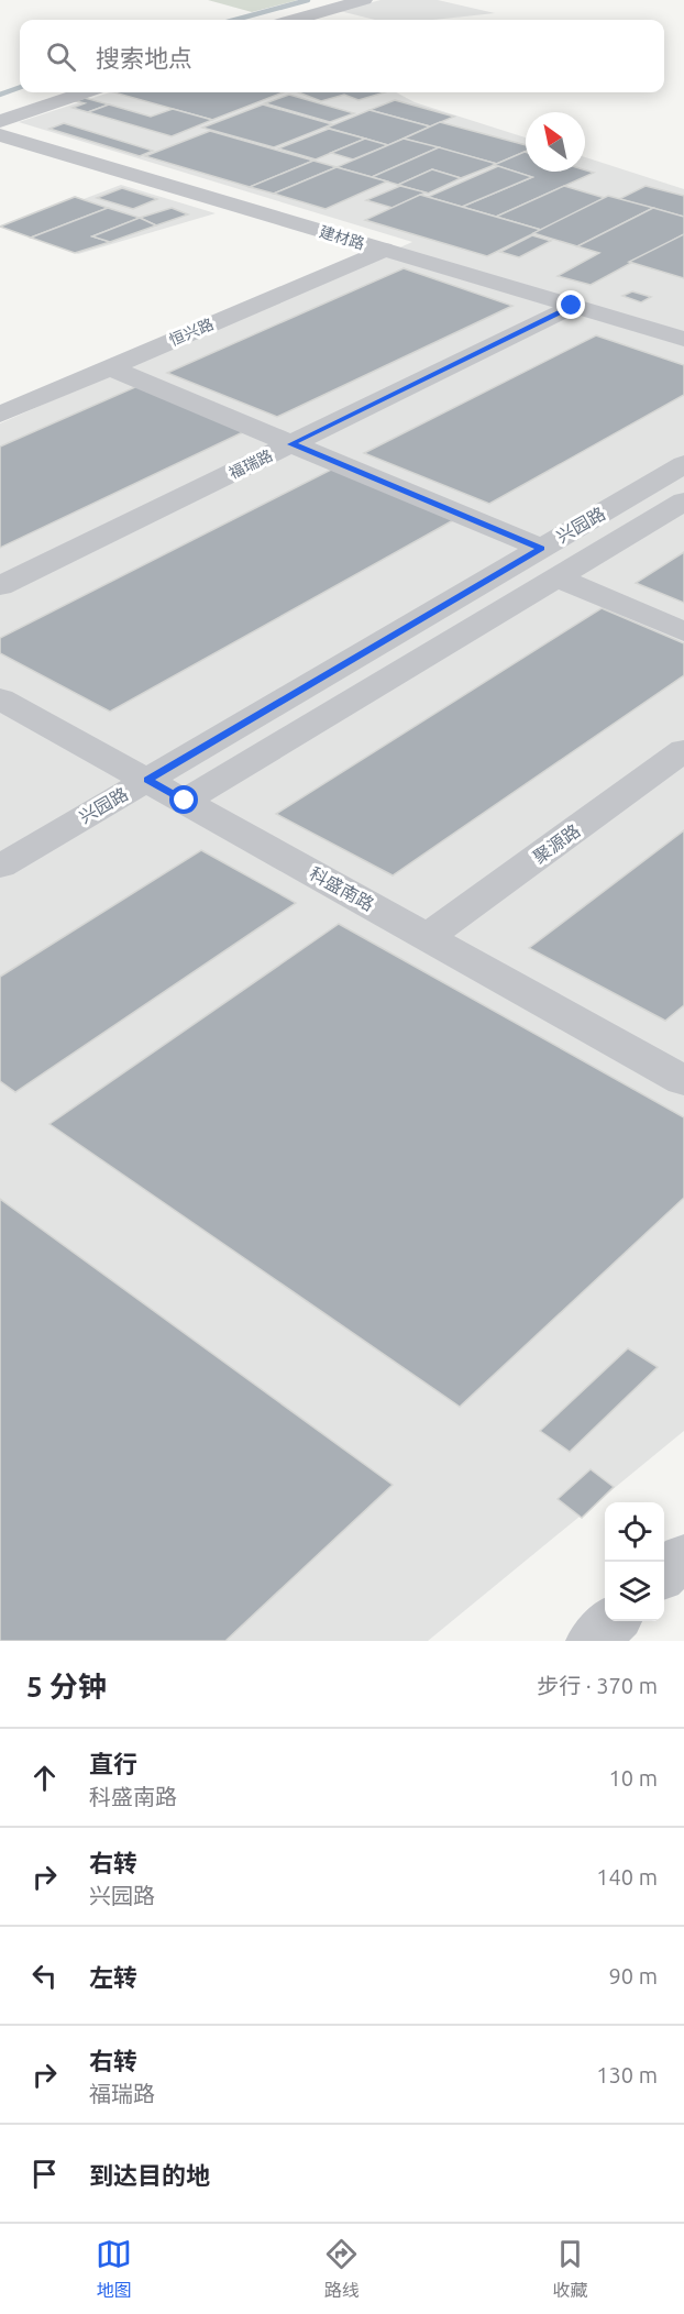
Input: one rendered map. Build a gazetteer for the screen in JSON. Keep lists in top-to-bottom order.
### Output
{
  "streets": {
    "street": [
      "建材路",
      "恒兴路",
      "福瑞路",
      "兴园路",
      "聚源路",
      "科盛南路"
    ]
  },
  "crossings": [
    ["建材路", "恒兴路"],
    ["建材路", "福瑞路"],
    ["兴园路", "科盛南路"],
    ["聚源路", "科盛南路"]
  ],
  "north": "top left",
  "page": {
    "search": "搜索地点",
    "heading": ["5 分钟", "步行 · 370 m"],
    "list": [
      ["直行", "科盛南路", "10 m"],
      ["右转", "兴园路", "140 m"],
      ["左转", "90 m"],
      ["右转", "福瑞路", "130 m"],
      "到达目的地"
    ],
    "nav": ["地图", "路线", "收藏"]
  }
}
